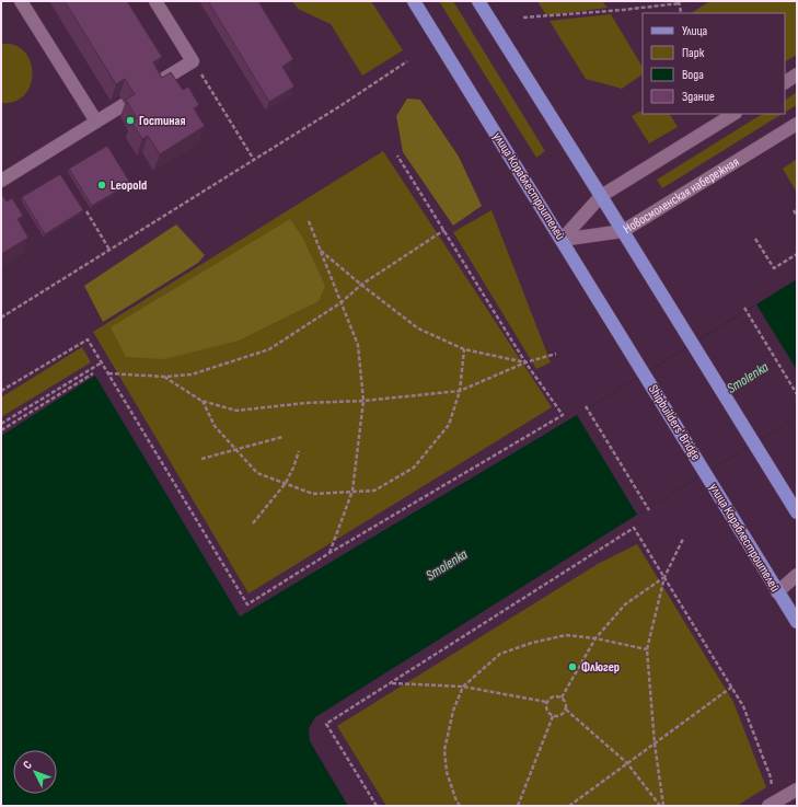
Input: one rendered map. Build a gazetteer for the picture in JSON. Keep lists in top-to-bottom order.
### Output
{
  "streets": {
    "main road": ["улица Кораблестроителей", "Shipbuilders' Bridge"],
    "street": ["Новосмоленская набережная"]
  },
  "crossings": [
    ["улица Кораблестроителей", "Новосмоленская набережная"],
    ["улица Кораблестроителей", "Shipbuilders' Bridge"]
  ],
  "water": ["Smolenka"],
  "places": ["Гостиная", "Leopold", "Флюгер"],
  "legend": [
    "Улица",
    "Парк",
    "Вода",
    "Здание"
  ],
  "north": "top left"
}
